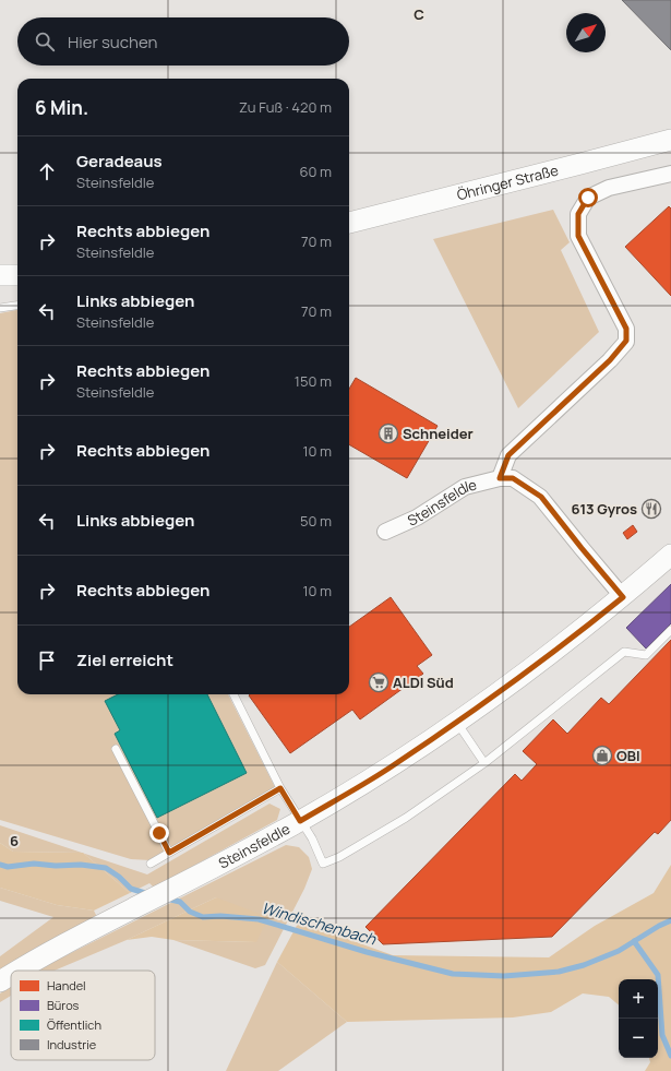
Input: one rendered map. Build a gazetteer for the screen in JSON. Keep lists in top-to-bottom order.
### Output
{
  "streets": {
    "street": ["Öhringer Straße", "Steinsfeldle"]
  },
  "water": ["Windischenbach"],
  "places": {
    "building": ["Schneider"],
    "restaurant": ["613 Gyros"],
    "supermarket": ["ALDI Süd"],
    "shop": ["OBI"]
  },
  "legend": [
    "Handel",
    "Büros",
    "Öffentlich",
    "Industrie"
  ],
  "north": "top right",
  "page": {
    "search": "Hier suchen",
    "heading": ["6 Min.", "Zu Fuß · 420 m"],
    "list": [
      ["Geradeaus", "Steinsfeldle", "60 m"],
      ["Rechts abbiegen", "Steinsfeldle", "70 m"],
      ["Links abbiegen", "Steinsfeldle", "70 m"],
      ["Rechts abbiegen", "Steinsfeldle", "150 m"],
      ["Rechts abbiegen", "10 m"],
      ["Links abbiegen", "50 m"],
      ["Rechts abbiegen", "10 m"],
      "Ziel erreicht"
    ],
    "map_buttons": ["+", "−"]
  },
  "grid": {
    "columns": ["C"],
    "rows": ["6"]
  }
}
